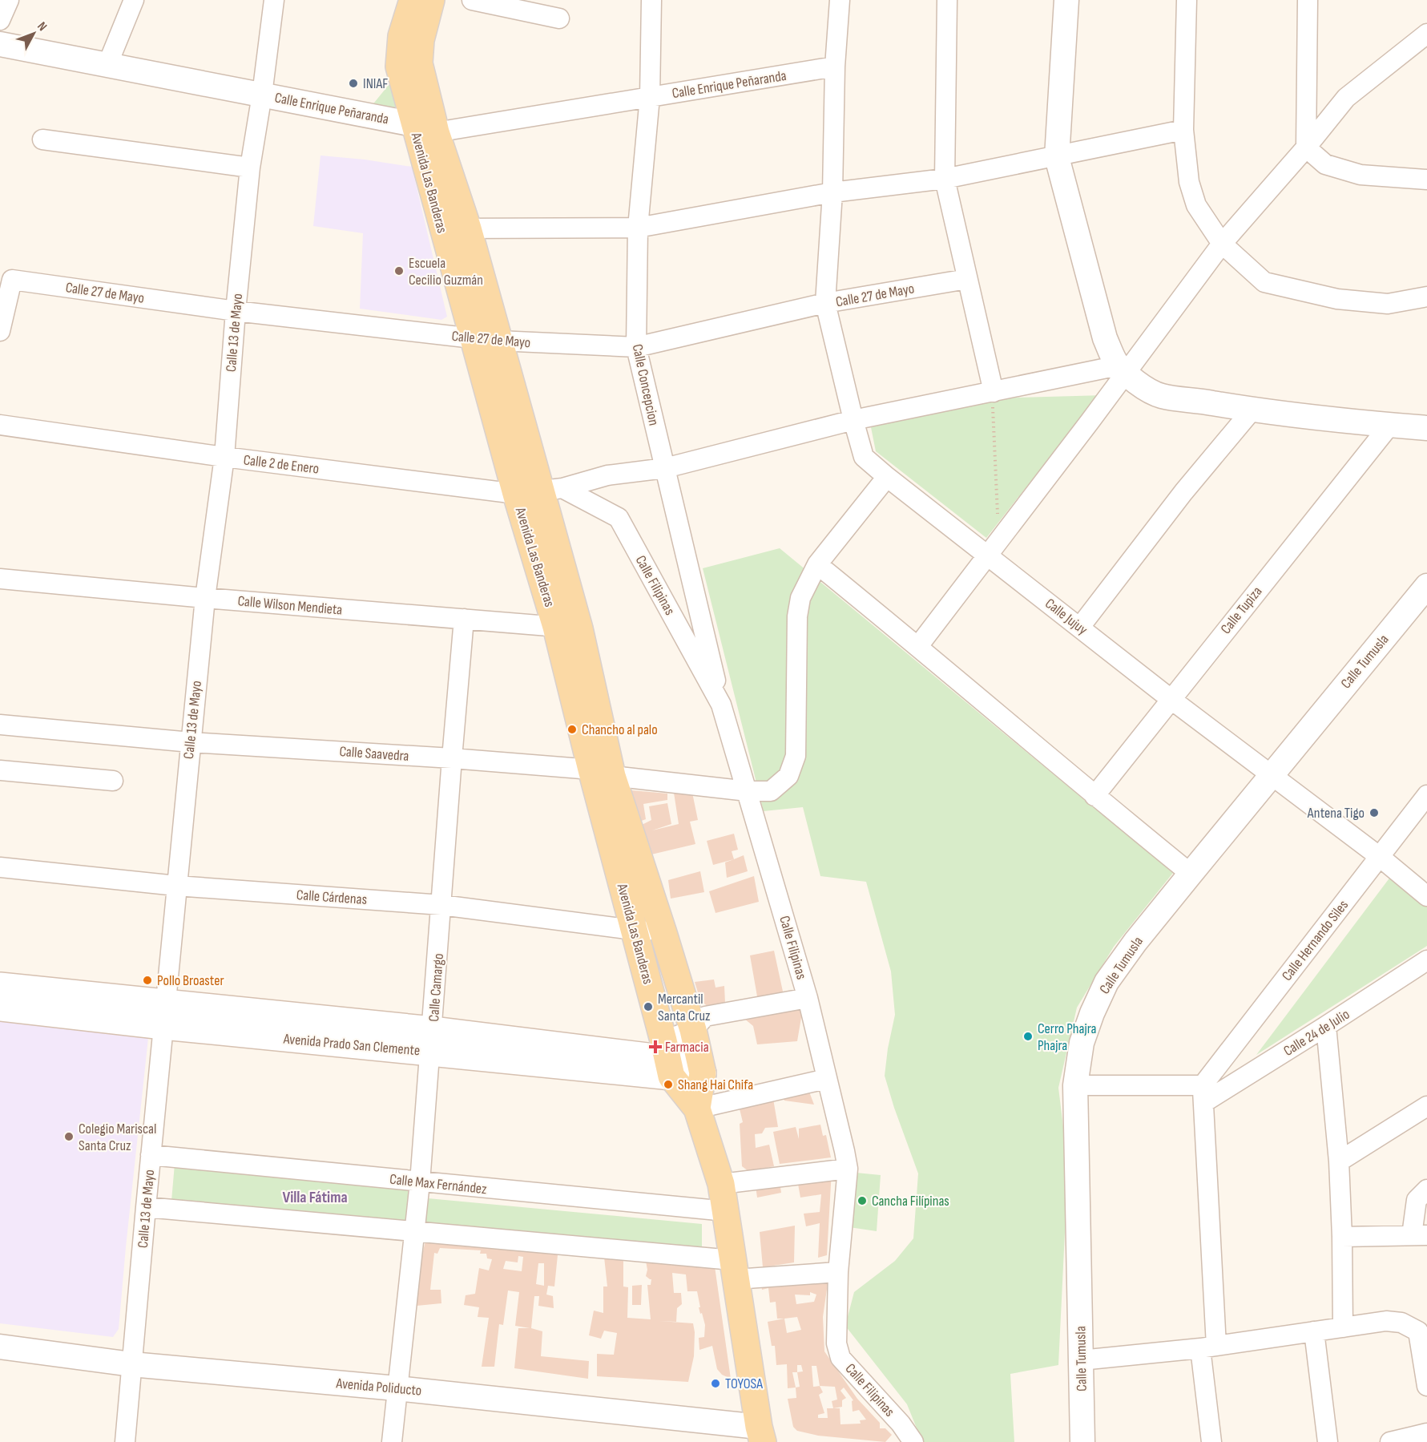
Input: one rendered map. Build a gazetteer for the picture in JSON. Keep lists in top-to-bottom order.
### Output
{
  "streets": {
    "main road": ["Avenida Las Banderas", "Avenida Prado San Clemente"],
    "street": [
      "Calle Enrique Peñaranda",
      "Calle 27 de Mayo",
      "Calle 13 de Mayo",
      "Calle Concepcion",
      "Calle 2 de Enero",
      "Calle Filipinas",
      "Calle Wilson Mendieta",
      "Calle Tupiza",
      "Calle Jujuy",
      "Calle Tumusla",
      "Calle Saavedra",
      "Calle Cárdenas",
      "Calle Hernando Siles",
      "Calle Camargo",
      "Calle 24 de Julio",
      "Calle Max Fernández",
      "Avenida Poliducto"
    ]
  },
  "crossings": [
    ["Calle Enrique Peñaranda", "Avenida Las Banderas"],
    ["Calle Enrique Peñaranda", "Calle 13 de Mayo"],
    ["Calle Enrique Peñaranda", "Calle Concepcion"],
    ["Avenida Las Banderas", "Calle 27 de Mayo"],
    ["Avenida Las Banderas", "Calle 2 de Enero"],
    ["Avenida Las Banderas", "Calle Filipinas"],
    ["Avenida Las Banderas", "Calle Wilson Mendieta"],
    ["Avenida Las Banderas", "Calle Saavedra"],
    ["Avenida Las Banderas", "Calle Cárdenas"],
    ["Avenida Las Banderas", "Avenida Prado San Clemente"],
    ["Avenida Las Banderas", "Calle Max Fernández"],
    ["Avenida Las Banderas", "Avenida Poliducto"],
    ["Calle 27 de Mayo", "Calle 13 de Mayo"],
    ["Calle 27 de Mayo", "Calle Concepcion"],
    ["Calle 13 de Mayo", "Calle 2 de Enero"],
    ["Calle 13 de Mayo", "Calle Wilson Mendieta"],
    ["Calle 13 de Mayo", "Calle Saavedra"],
    ["Calle 13 de Mayo", "Calle Cárdenas"],
    ["Calle 13 de Mayo", "Avenida Prado San Clemente"],
    ["Calle 13 de Mayo", "Calle Max Fernández"],
    ["Calle 13 de Mayo", "Avenida Poliducto"],
    ["Calle Concepcion", "Calle Filipinas"],
    ["Calle 2 de Enero", "Calle Filipinas"],
    ["Calle Filipinas", "Calle Saavedra"],
    ["Calle Wilson Mendieta", "Calle Camargo"],
    ["Calle Tupiza", "Calle Jujuy"],
    ["Calle Jujuy", "Calle Tumusla"],
    ["Calle Jujuy", "Calle Saavedra"],
    ["Calle Jujuy", "Calle Hernando Siles"],
    ["Calle Saavedra", "Calle Camargo"],
    ["Calle Cárdenas", "Calle Camargo"],
    ["Calle Hernando Siles", "Calle 24 de Julio"],
    ["Calle Camargo", "Avenida Prado San Clemente"],
    ["Calle Camargo", "Calle Max Fernández"],
    ["Calle Camargo", "Avenida Poliducto"]
  ],
  "districts": ["Villa Fátima"],
  "places": {
    "other": [
      "INIAF",
      "Escuela Cecilio Guzmán",
      "Chancho al palo",
      "Antena Tigo",
      "Pollo Broaster",
      "Mercantil Santa Cruz",
      "Cerro Phajra Phajra",
      "Shang Hai Chifa",
      "Colegio Mariscal Santa Cruz",
      "Cancha Filípinas",
      "TOYOSA"
    ],
    "health": ["Farmacia"]
  },
  "north": "top right"
}
